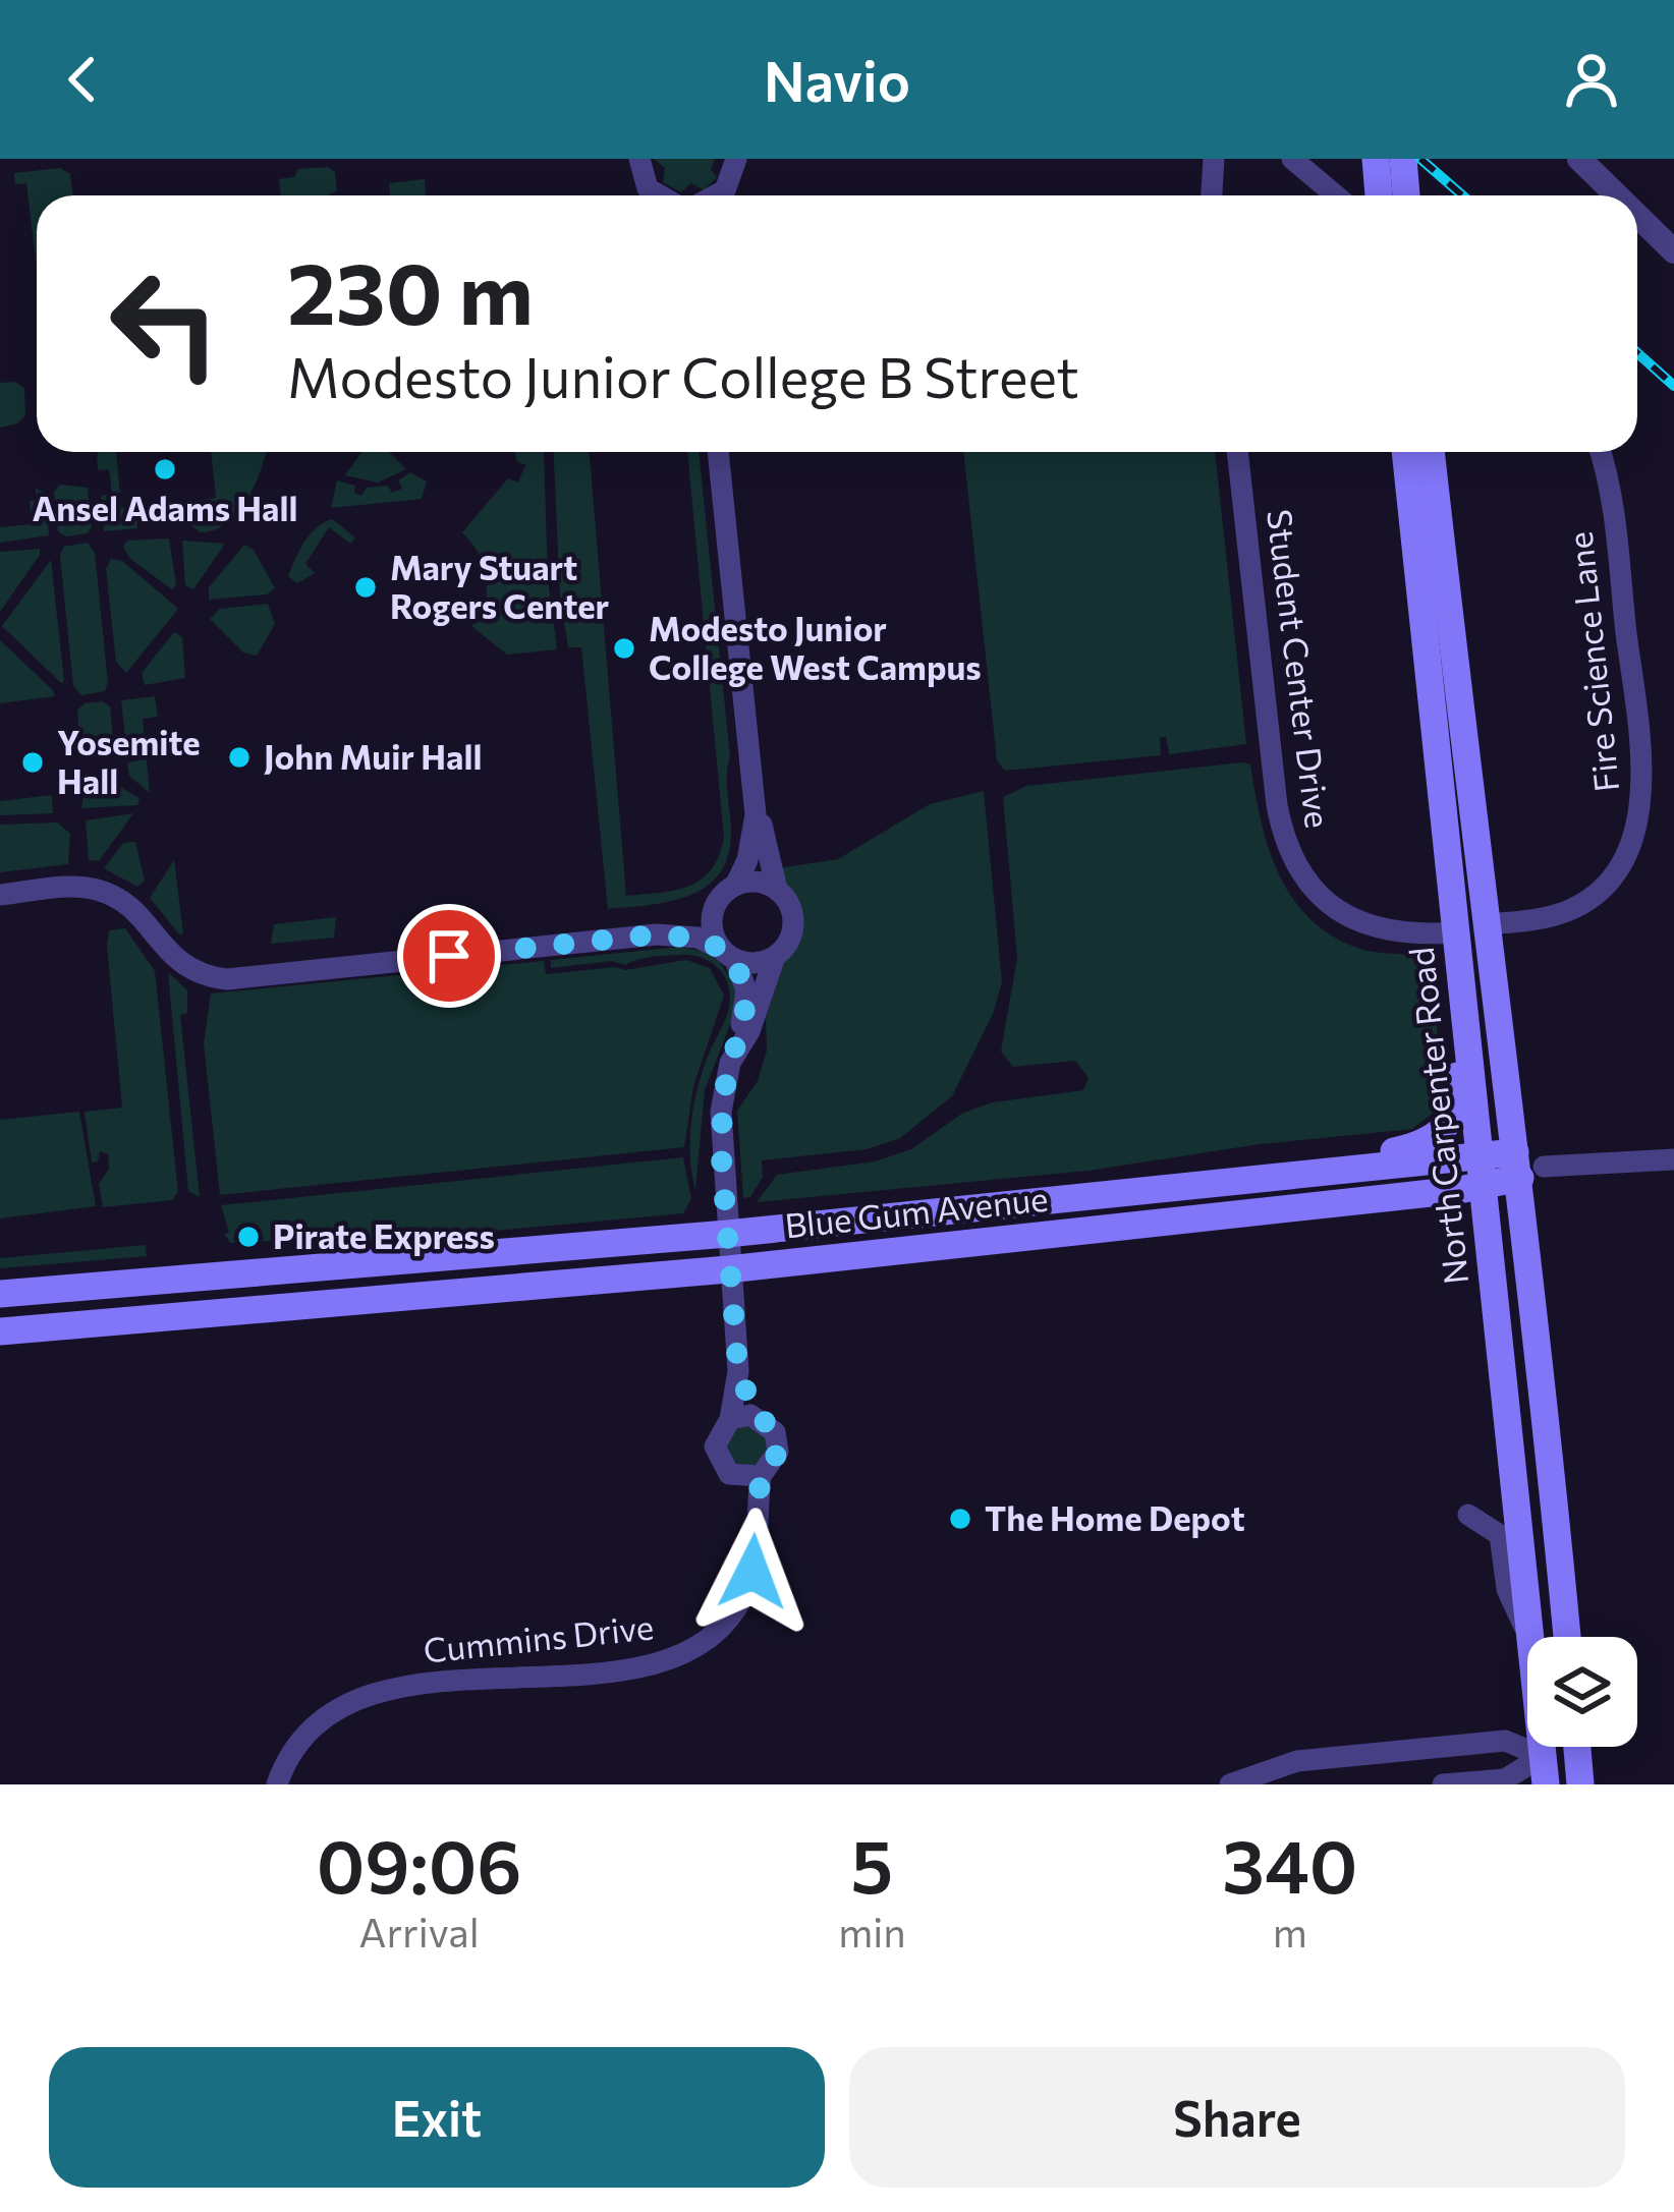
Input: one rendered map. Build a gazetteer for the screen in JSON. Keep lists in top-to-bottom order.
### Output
{
  "streets": {
    "main road": ["North Carpenter Road", "Blue Gum Avenue"],
    "street": ["Fire Science Lane", "Student Center Drive", "Cummins Drive"]
  },
  "crossings": [
    ["Fire Science Lane", "North Carpenter Road"],
    ["Student Center Drive", "North Carpenter Road"],
    ["North Carpenter Road", "Blue Gum Avenue"],
    ["Blue Gum Avenue", "Cummins Drive"]
  ],
  "places": [
    "Ansel Adams Hall",
    "Mary Stuart Rogers Center",
    "Modesto Junior College West Campus",
    "John Muir Hall",
    "Yosemite Hall",
    "Pirate Express",
    "The Home Depot"
  ],
  "page": {
    "header": "Navio",
    "turn": ["230 m", "Modesto Junior College B Street"],
    "eta": [
      "09:06",
      "Arrival",
      "5",
      "min",
      "340",
      "m"
    ],
    "buttons": ["Exit", "Share"]
  }
}
